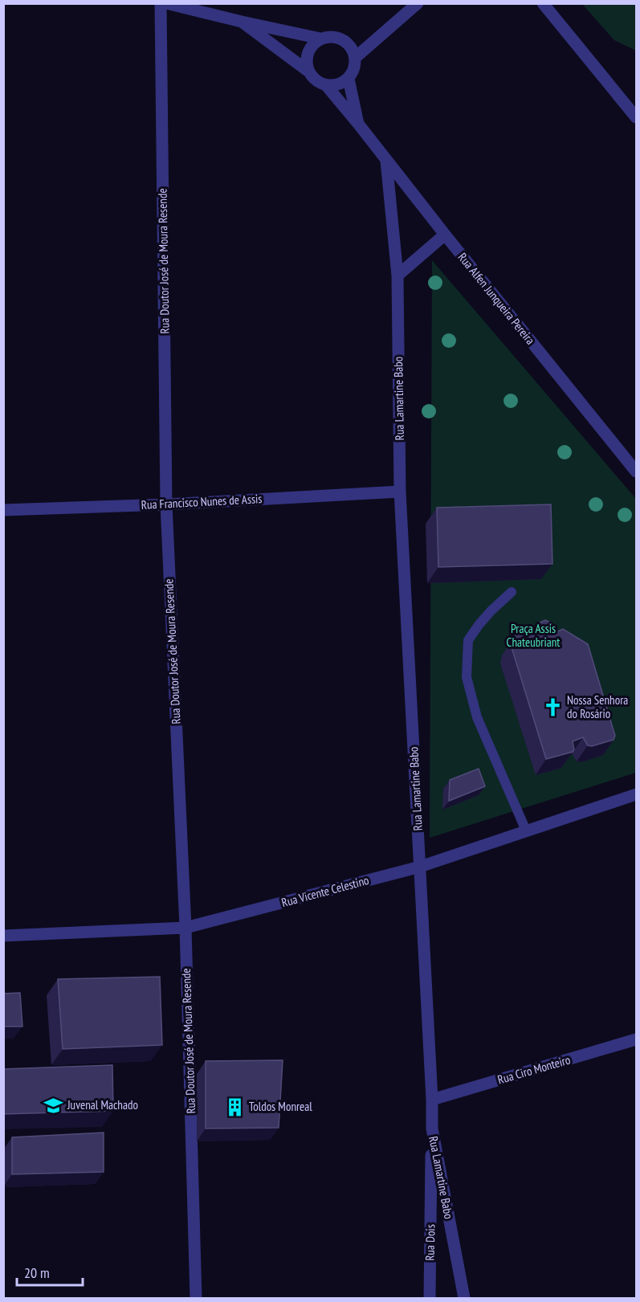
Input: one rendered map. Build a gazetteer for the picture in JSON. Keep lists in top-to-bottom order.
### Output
{
  "streets": {
    "street": [
      "Rua Doutor José de Moura Resende",
      "Rua Alfen Junqueira Pereira",
      "Rua Lamartine Babo",
      "Rua Francisco Nunes de Assis",
      "Rua Vicente Celestino",
      "Rua Ciro Monteiro",
      "Rua Dois"
    ]
  },
  "crossings": [
    ["Rua Doutor José de Moura Resende", "Rua Francisco Nunes de Assis"],
    ["Rua Doutor José de Moura Resende", "Rua Vicente Celestino"],
    ["Rua Alfen Junqueira Pereira", "Rua Lamartine Babo"],
    ["Rua Lamartine Babo", "Rua Francisco Nunes de Assis"],
    ["Rua Lamartine Babo", "Rua Vicente Celestino"],
    ["Rua Lamartine Babo", "Rua Ciro Monteiro"],
    ["Rua Lamartine Babo", "Rua Dois"]
  ],
  "parks": ["Praça Assis Chateubriant"],
  "places": {
    "church": ["Nossa Senhora do Rosário"],
    "school or university": ["Juvenal Machado"],
    "building": ["Toldos Monreal"]
  },
  "scale_bar": "20 m"
}
